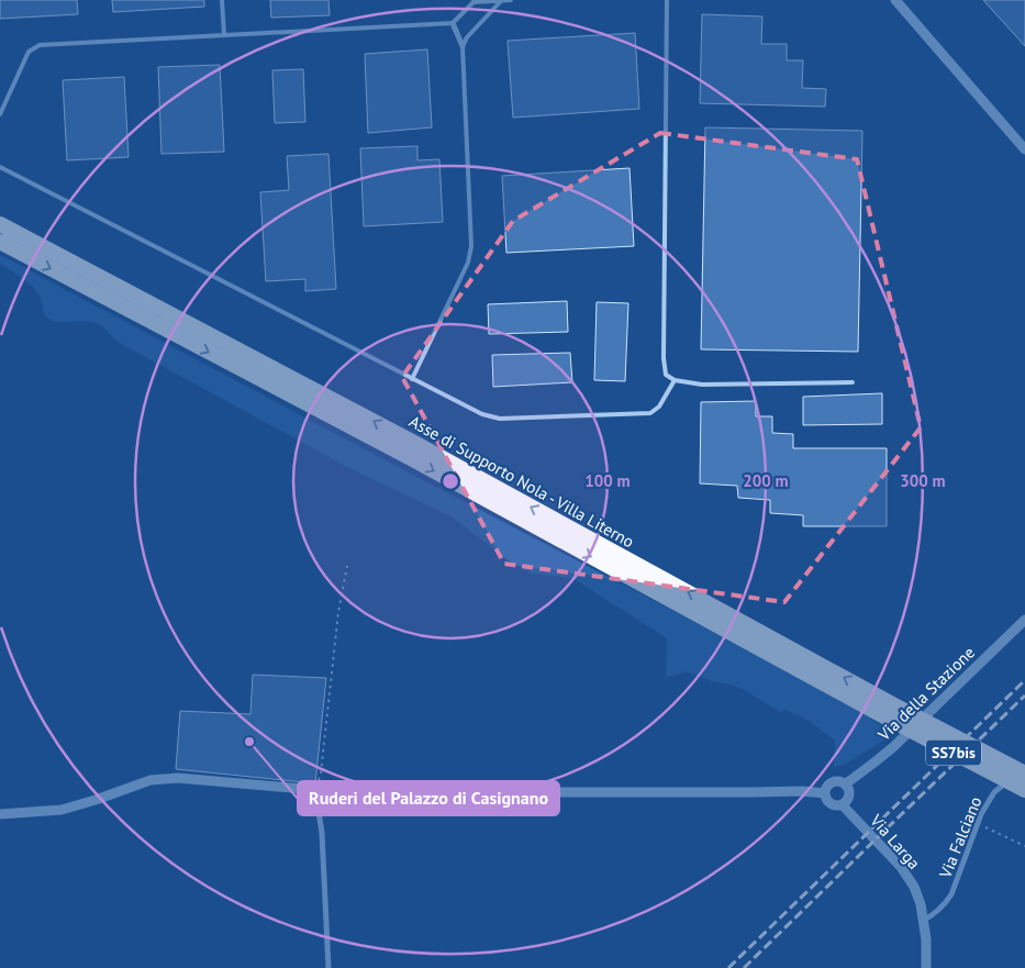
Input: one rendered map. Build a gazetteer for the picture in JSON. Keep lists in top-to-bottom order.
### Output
{
  "streets": {
    "highway": ["Asse di Supporto Nola - Villa Literno", "SS7bis"],
    "street": ["Via della Stazione", "Via Falciano", "Via Larga"]
  },
  "crossings": [
    ["Via della Stazione", "Via Larga"],
    ["Via Falciano", "Via Larga"]
  ],
  "places": ["Ruderi del Palazzo di Casignano"],
  "rings": ["100 m", "200 m", "300 m"]
}
